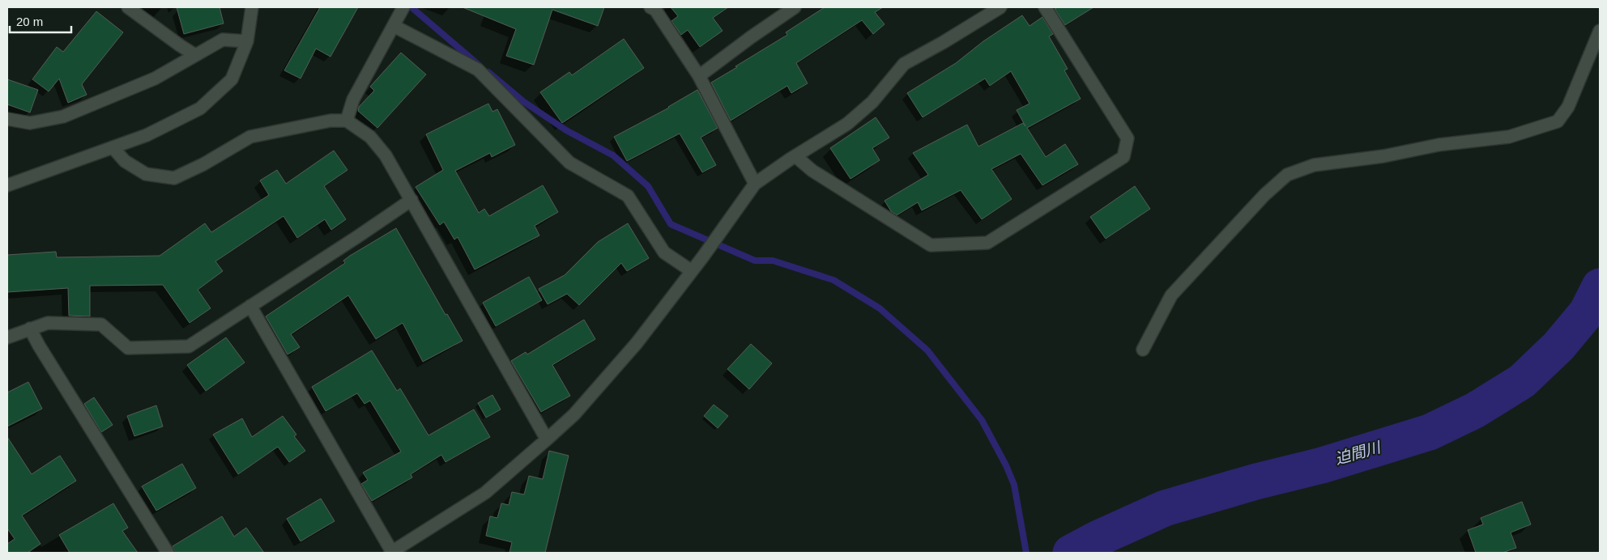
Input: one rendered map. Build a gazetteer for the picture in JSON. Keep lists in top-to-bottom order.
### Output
{
  "water": ["迫間川"],
  "scale_bar": "20 m"
}
